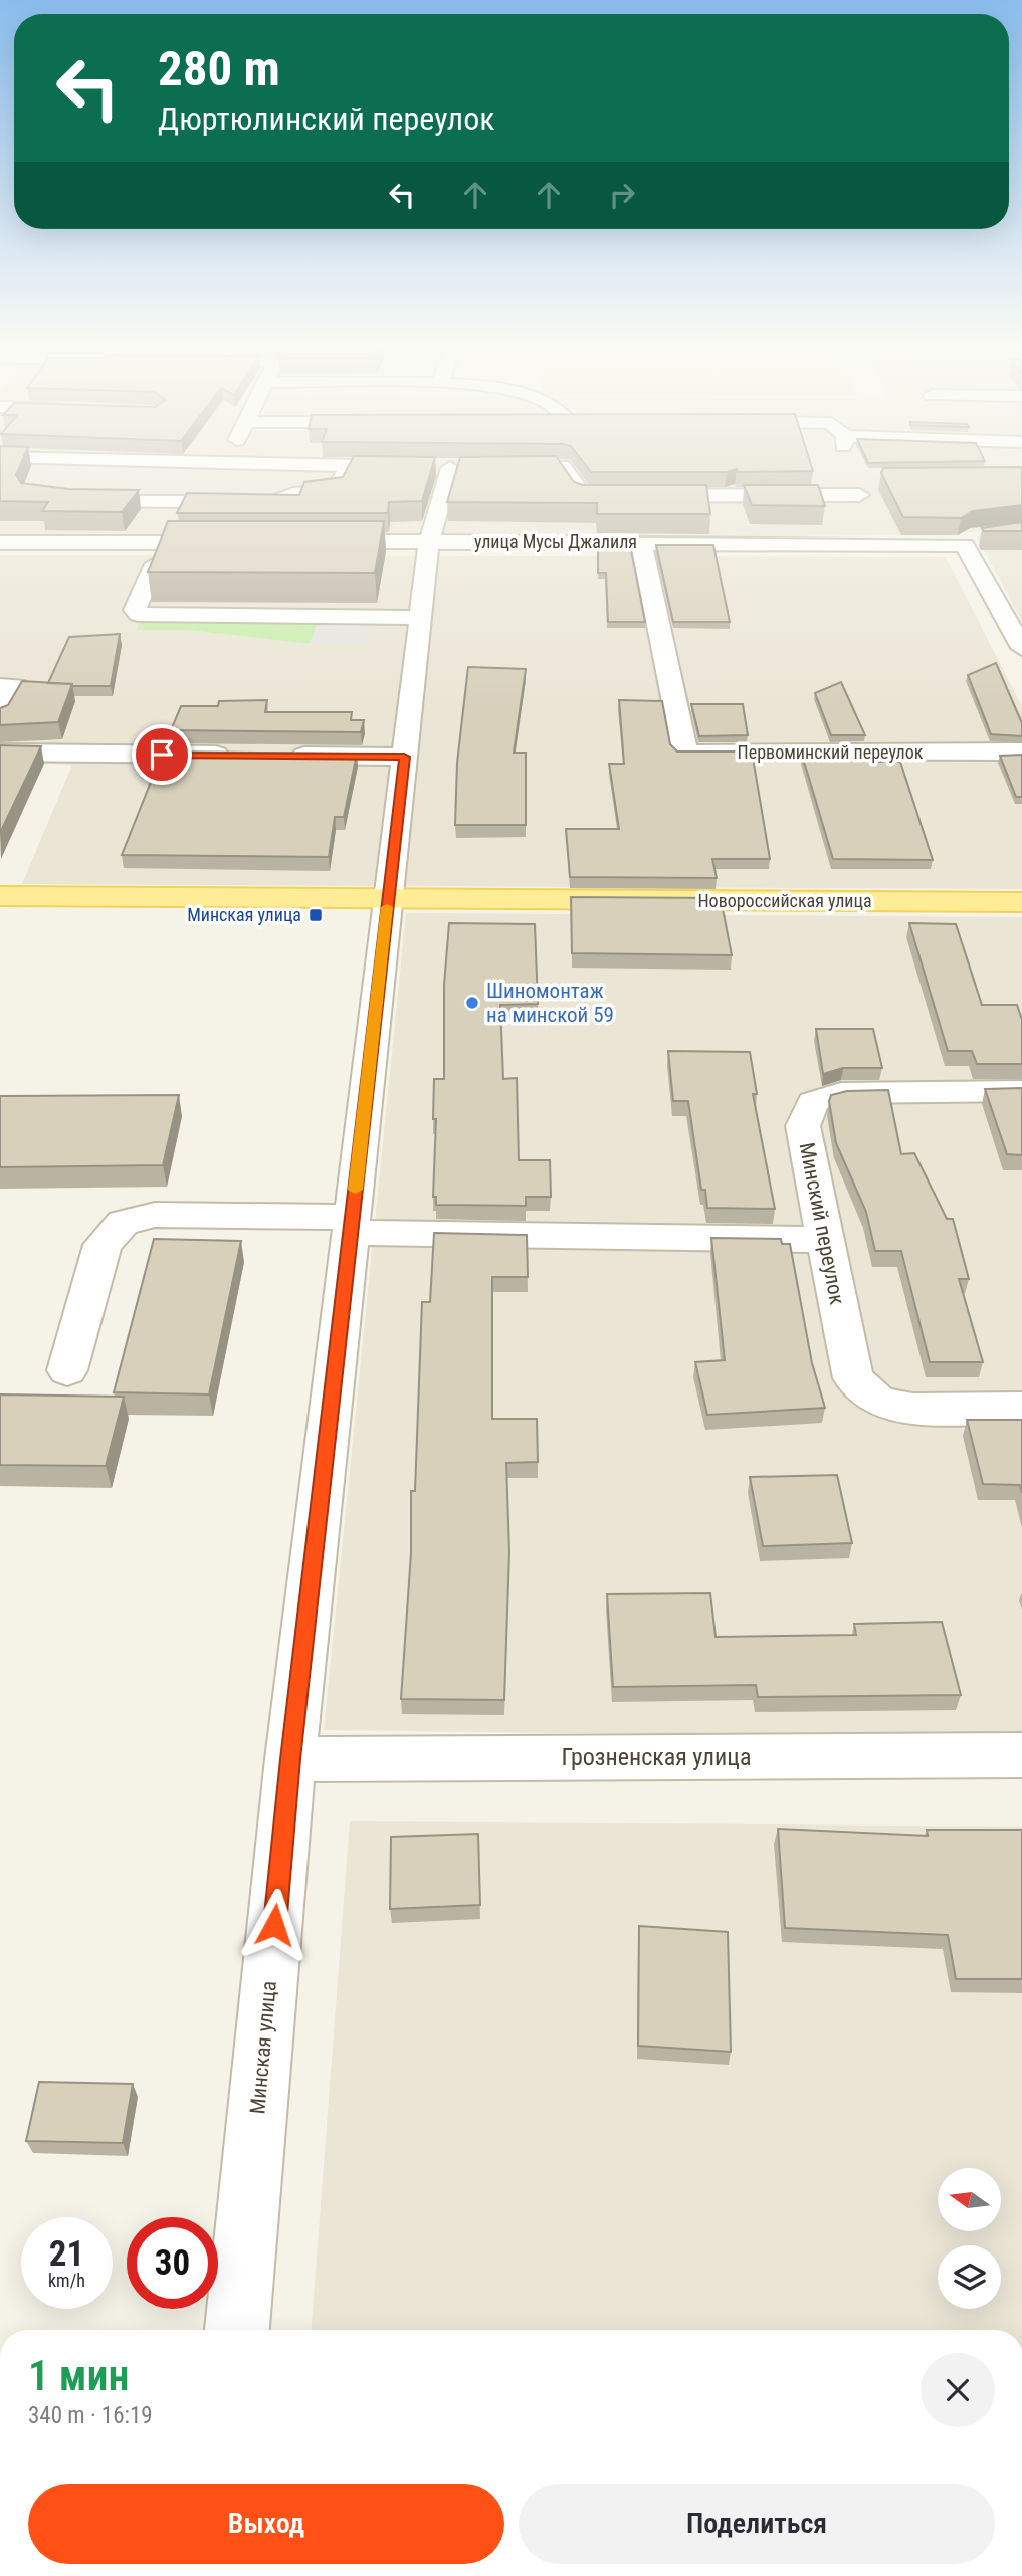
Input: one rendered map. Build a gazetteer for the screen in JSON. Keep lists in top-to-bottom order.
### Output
{
  "streets": {
    "main road": ["Новороссийская улица"],
    "street": [
      "улица Мусы Джалиля",
      "Первоминский переулок",
      "Минский переулок",
      "Грозненская улица",
      "Минская улица"
    ]
  },
  "crossings": [
    ["улица Мусы Джалиля", "Первоминский переулок"],
    ["улица Мусы Джалиля", "Минская улица"],
    ["Новороссийская улица", "Минская улица"],
    ["Грозненская улица", "Минская улица"]
  ],
  "places": {
    "transit": ["Минская улица"],
    "other": ["Шиномонтаж на минской 59"]
  },
  "north": "left",
  "page": {
    "turn": ["280 m", "Дюртюлинский переулок"],
    "speed": "21 km/h",
    "limit": "30",
    "heading": ["1 мин", "340 m · 16:19"],
    "buttons": ["Выход", "Поделиться"]
  }
}
